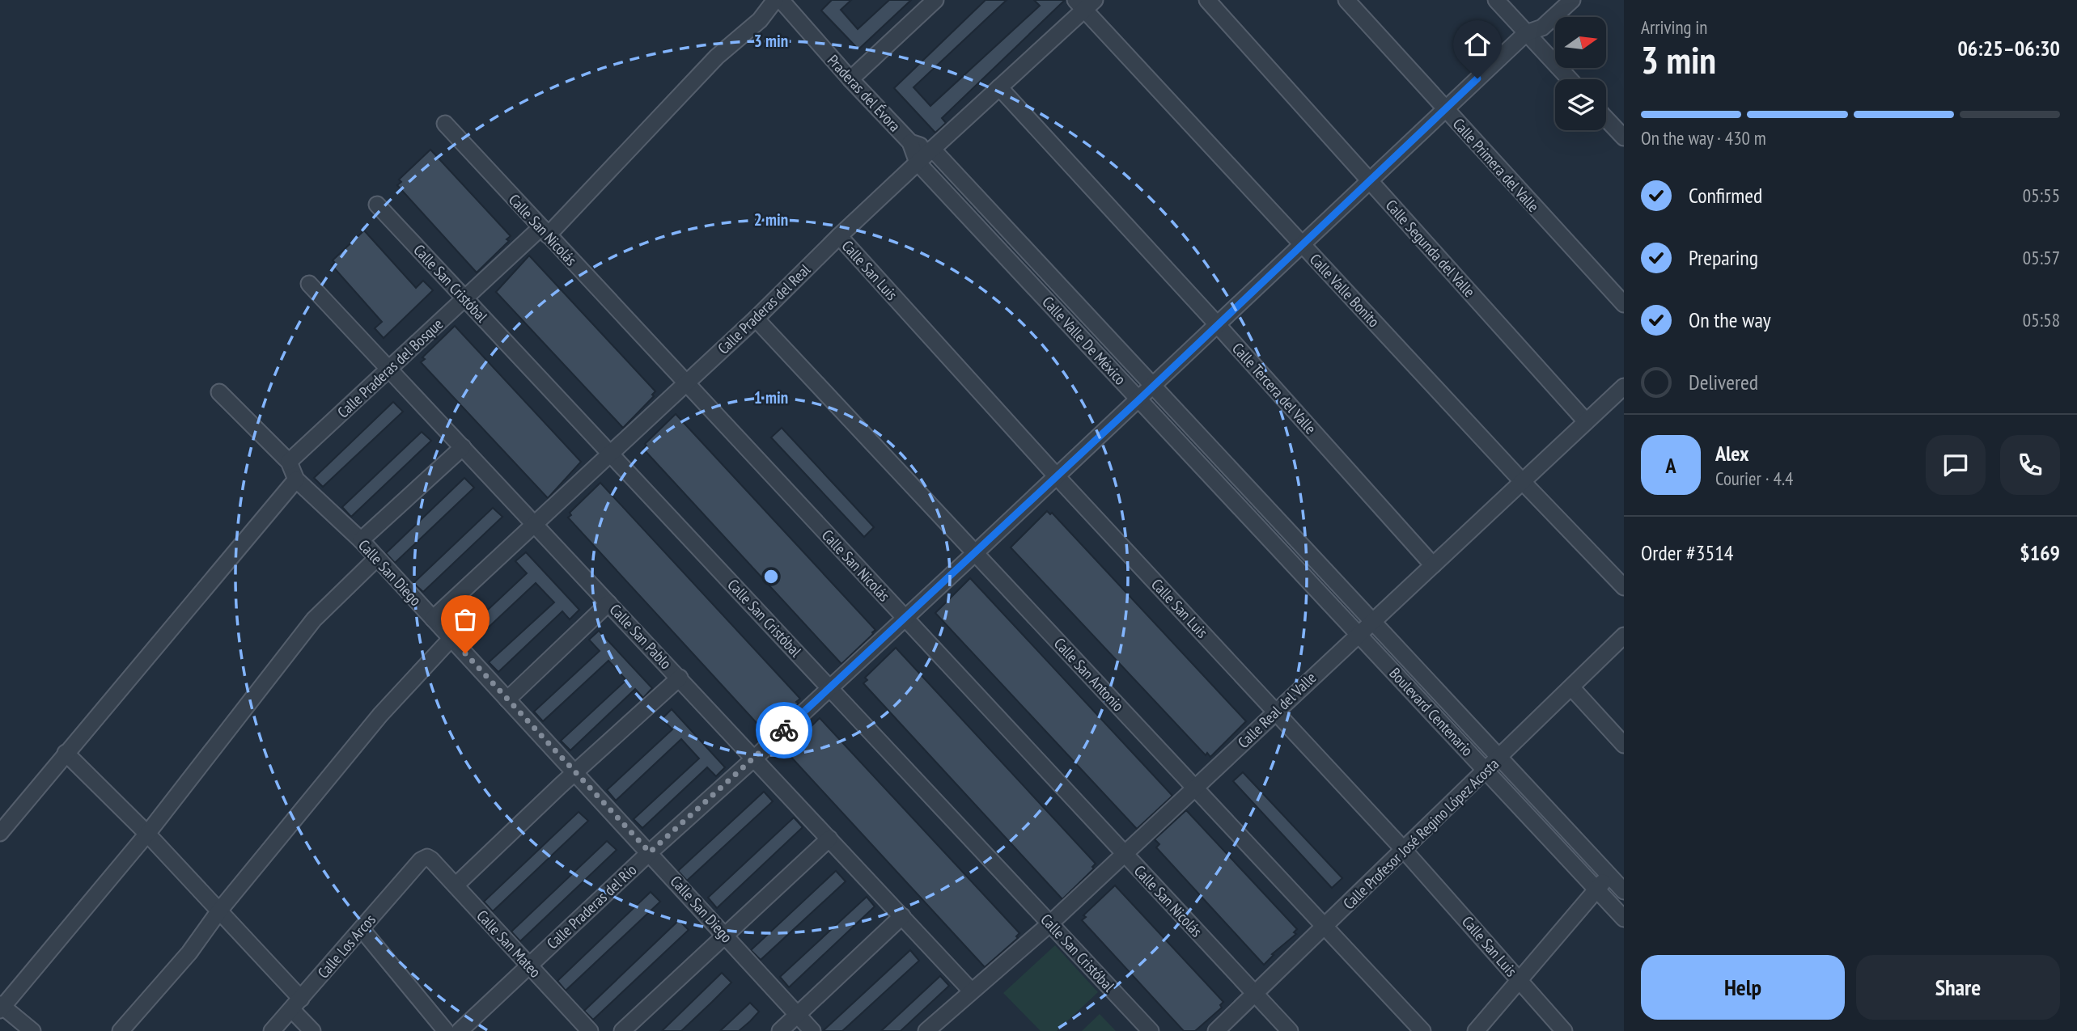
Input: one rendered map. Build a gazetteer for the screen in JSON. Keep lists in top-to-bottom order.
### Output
{
  "streets": {
    "street": [
      "Praderas del Évora",
      "Calle Primera del Valle",
      "Calle San Nicolás",
      "Calle Segunda del Valle",
      "Calle San Luis",
      "Calle San Cristóbal",
      "Calle Valle Bonito",
      "Calle Praderas del Real",
      "Calle Valle De México",
      "Calle Praderas del Bosque",
      "Calle Tercera del Valle",
      "Calle San Diego",
      "Calle San Pablo",
      "Calle San Antonio",
      "Calle Real del Valle",
      "Boulevard Centenario",
      "Calle Profesor José Regino López Acosta",
      "Calle Praderas del Río",
      "Calle San Mateo",
      "Calle Los Arcos"
    ]
  },
  "crossings": [
    ["Praderas del Évora", "Calle Praderas del Real"],
    ["Praderas del Évora", "Calle Valle De México"],
    ["Calle Primera del Valle", "Calle Praderas del Río"],
    ["Calle San Nicolás", "Calle Praderas del Real"],
    ["Calle San Nicolás", "Calle Praderas del Bosque"],
    ["Calle San Nicolás", "Calle Real del Valle"],
    ["Calle San Nicolás", "Calle Profesor José Regino López Acosta"],
    ["Calle San Nicolás", "Calle Praderas del Río"],
    ["Calle Segunda del Valle", "Calle Real del Valle"],
    ["Calle Segunda del Valle", "Calle Praderas del Río"],
    ["Calle San Luis", "Calle Praderas del Real"],
    ["Calle San Luis", "Calle Real del Valle"],
    ["Calle San Luis", "Calle Profesor José Regino López Acosta"],
    ["Calle San Luis", "Calle Praderas del Río"],
    ["Calle San Cristóbal", "Calle Praderas del Real"],
    ["Calle San Cristóbal", "Calle Praderas del Bosque"],
    ["Calle San Cristóbal", "Calle Real del Valle"],
    ["Calle San Cristóbal", "Calle Praderas del Río"],
    ["Calle Valle Bonito", "Calle Praderas del Real"],
    ["Calle Valle Bonito", "Calle Real del Valle"],
    ["Calle Valle Bonito", "Calle Praderas del Río"],
    ["Calle Praderas del Real", "Calle Valle De México"],
    ["Calle Praderas del Real", "Calle Tercera del Valle"],
    ["Calle Praderas del Real", "Calle San Diego"],
    ["Calle Praderas del Real", "Calle San Pablo"],
    ["Calle Praderas del Real", "Calle San Antonio"],
    ["Calle Valle De México", "Calle Real del Valle"],
    ["Calle Valle De México", "Boulevard Centenario"],
    ["Calle Valle De México", "Calle Praderas del Río"],
    ["Calle Praderas del Bosque", "Calle San Diego"],
    ["Calle Praderas del Bosque", "Calle San Pablo"],
    ["Calle Tercera del Valle", "Calle Real del Valle"],
    ["Calle Tercera del Valle", "Calle Praderas del Río"],
    ["Calle San Diego", "Calle Praderas del Río"],
    ["Calle San Pablo", "Calle Real del Valle"],
    ["Calle San Pablo", "Calle Praderas del Río"],
    ["Calle San Antonio", "Calle Real del Valle"],
    ["Calle San Antonio", "Calle Profesor José Regino López Acosta"],
    ["Calle San Antonio", "Calle Praderas del Río"],
    ["Calle Real del Valle", "Boulevard Centenario"],
    ["Boulevard Centenario", "Calle Profesor José Regino López Acosta"],
    ["Calle Praderas del Río", "Calle San Mateo"],
    ["Calle San Mateo", "Calle Los Arcos"]
  ],
  "north": "right",
  "page": {
    "heading": ["3 min", "Arriving in", "06:25–06:30"],
    "panel": [
      "Alex",
      "Courier · 4.4",
      "Order #3514",
      "$169"
    ],
    "bar": "On the way · 430 m",
    "list": [
      ["Confirmed", "05:55"],
      ["Preparing", "05:57"],
      ["On the way", "05:58"],
      "Delivered"
    ],
    "round": "A",
    "buttons": ["Help", "Share"]
  },
  "rings": ["3 min", "2 min", "1 min"]
}
